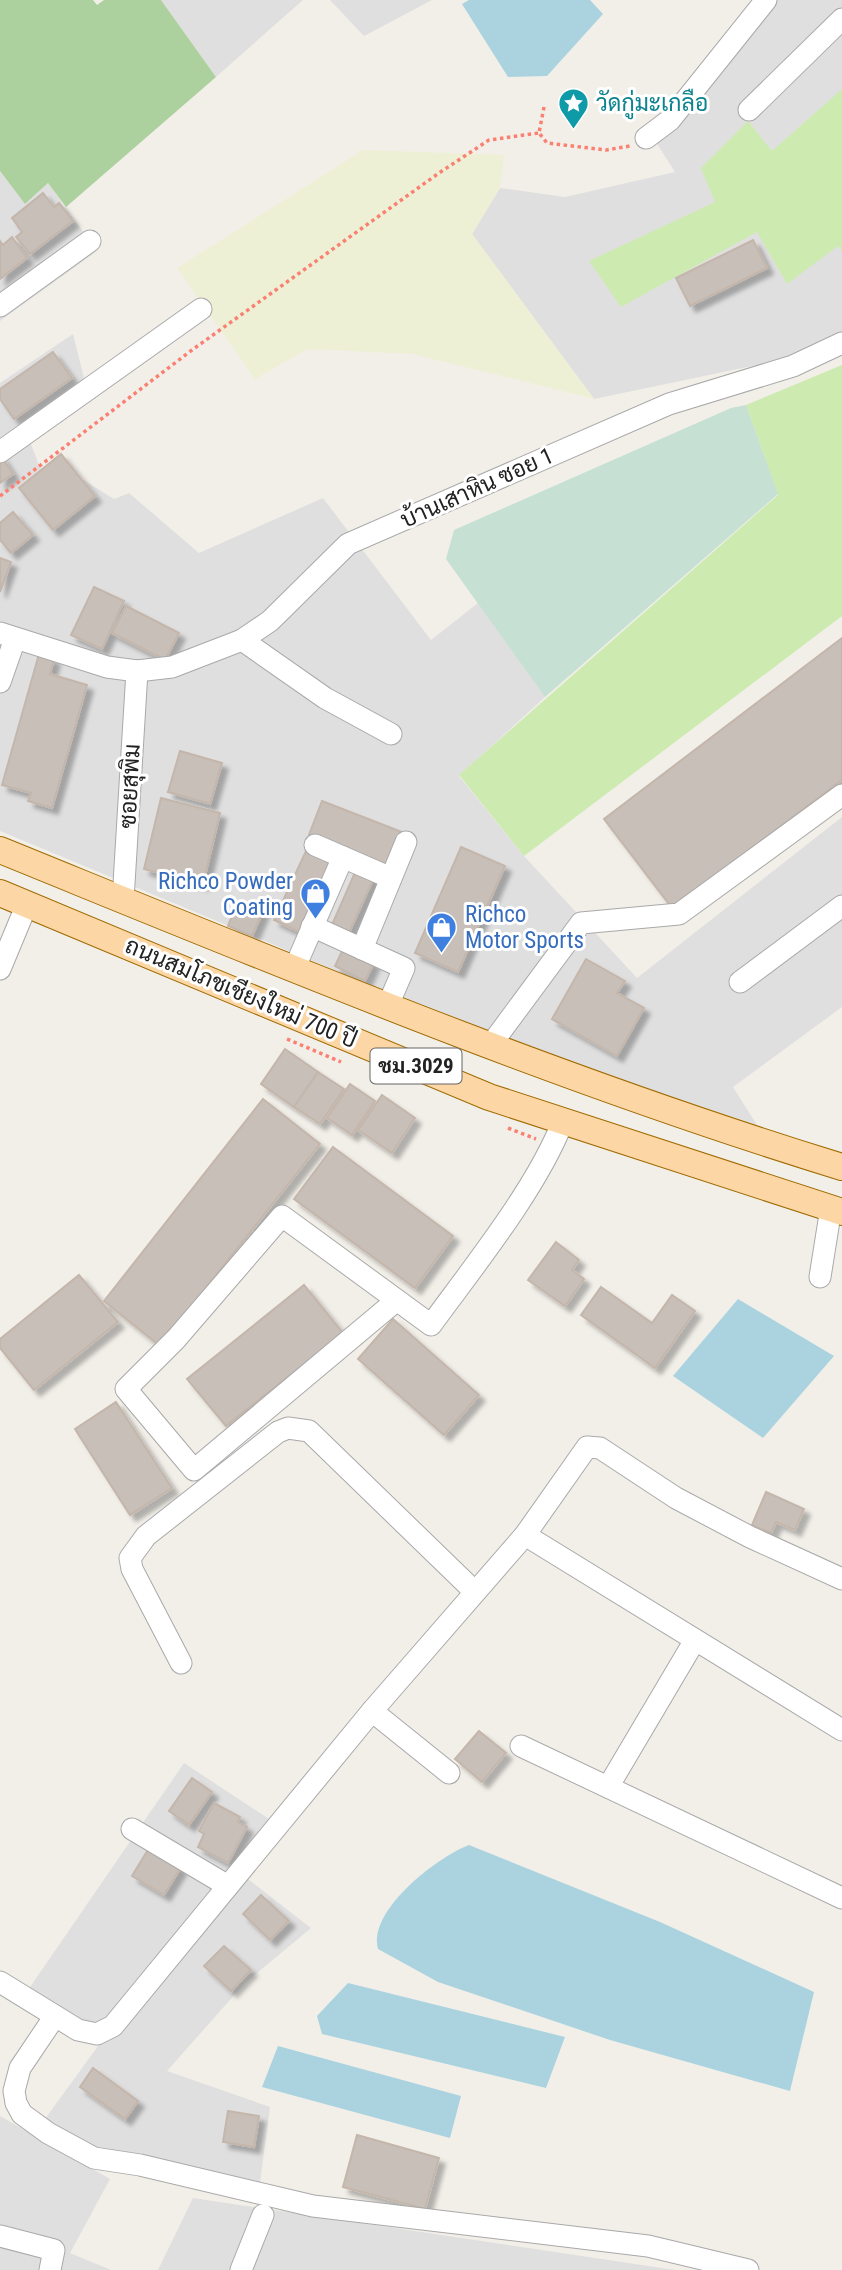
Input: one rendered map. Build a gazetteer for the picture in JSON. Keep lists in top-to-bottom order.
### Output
{
  "streets": {
    "main road": ["ถนนสมโภชเชียงใหม่ 700 ปี", "ชม.3029"],
    "street": ["บ้านเสาหิน ซอย 1", "ซอยสุพิม"]
  },
  "crossings": [
    ["บ้านเสาหิน ซอย 1", "ซอยสุพิม"],
    ["ซอยสุพิม", "ถนนสมโภชเชียงใหม่ 700 ปี"]
  ],
  "places": {
    "place": ["วัดกู่มะเกลือ"],
    "shop": ["Richco Powder Coating", "Richco Motor Sports"]
  }
}
